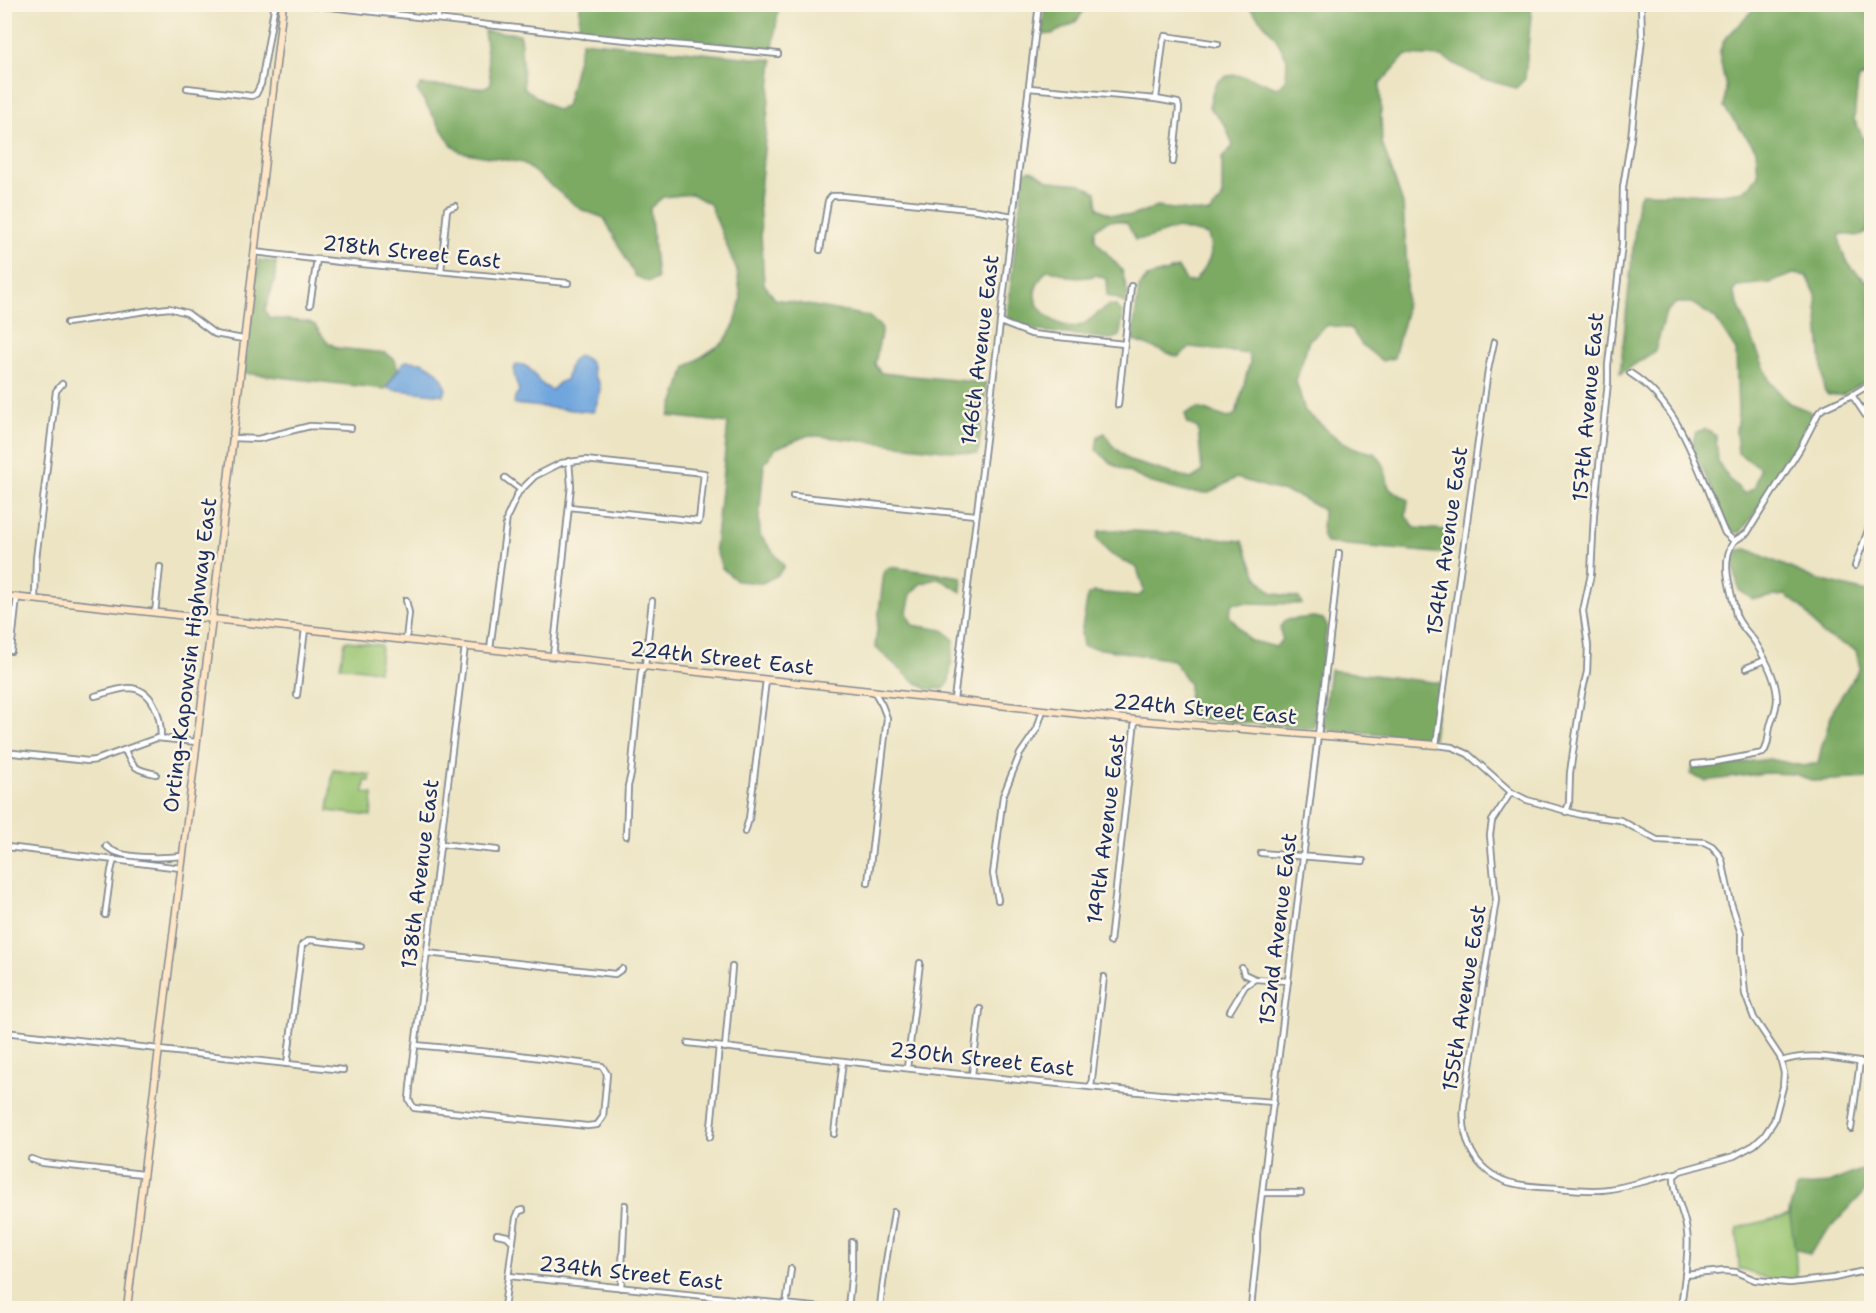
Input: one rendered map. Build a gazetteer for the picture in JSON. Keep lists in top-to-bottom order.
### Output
{
  "streets": {
    "main road": ["Orting-Kapowsin Highway East", "224th Street East"],
    "street": [
      "218th Street East",
      "146th Avenue East",
      "157th Avenue East",
      "154th Avenue East",
      "149th Avenue East",
      "138th Avenue East",
      "152nd Avenue East",
      "155th Avenue East",
      "230th Street East",
      "234th Street East"
    ]
  },
  "crossings": [
    ["218th Street East", "Orting-Kapowsin Highway East"],
    ["146th Avenue East", "224th Street East"],
    ["154th Avenue East", "224th Street East"],
    ["Orting-Kapowsin Highway East", "224th Street East"],
    ["224th Street East", "149th Avenue East"],
    ["224th Street East", "138th Avenue East"],
    ["224th Street East", "152nd Avenue East"],
    ["152nd Avenue East", "230th Street East"]
  ]
}
